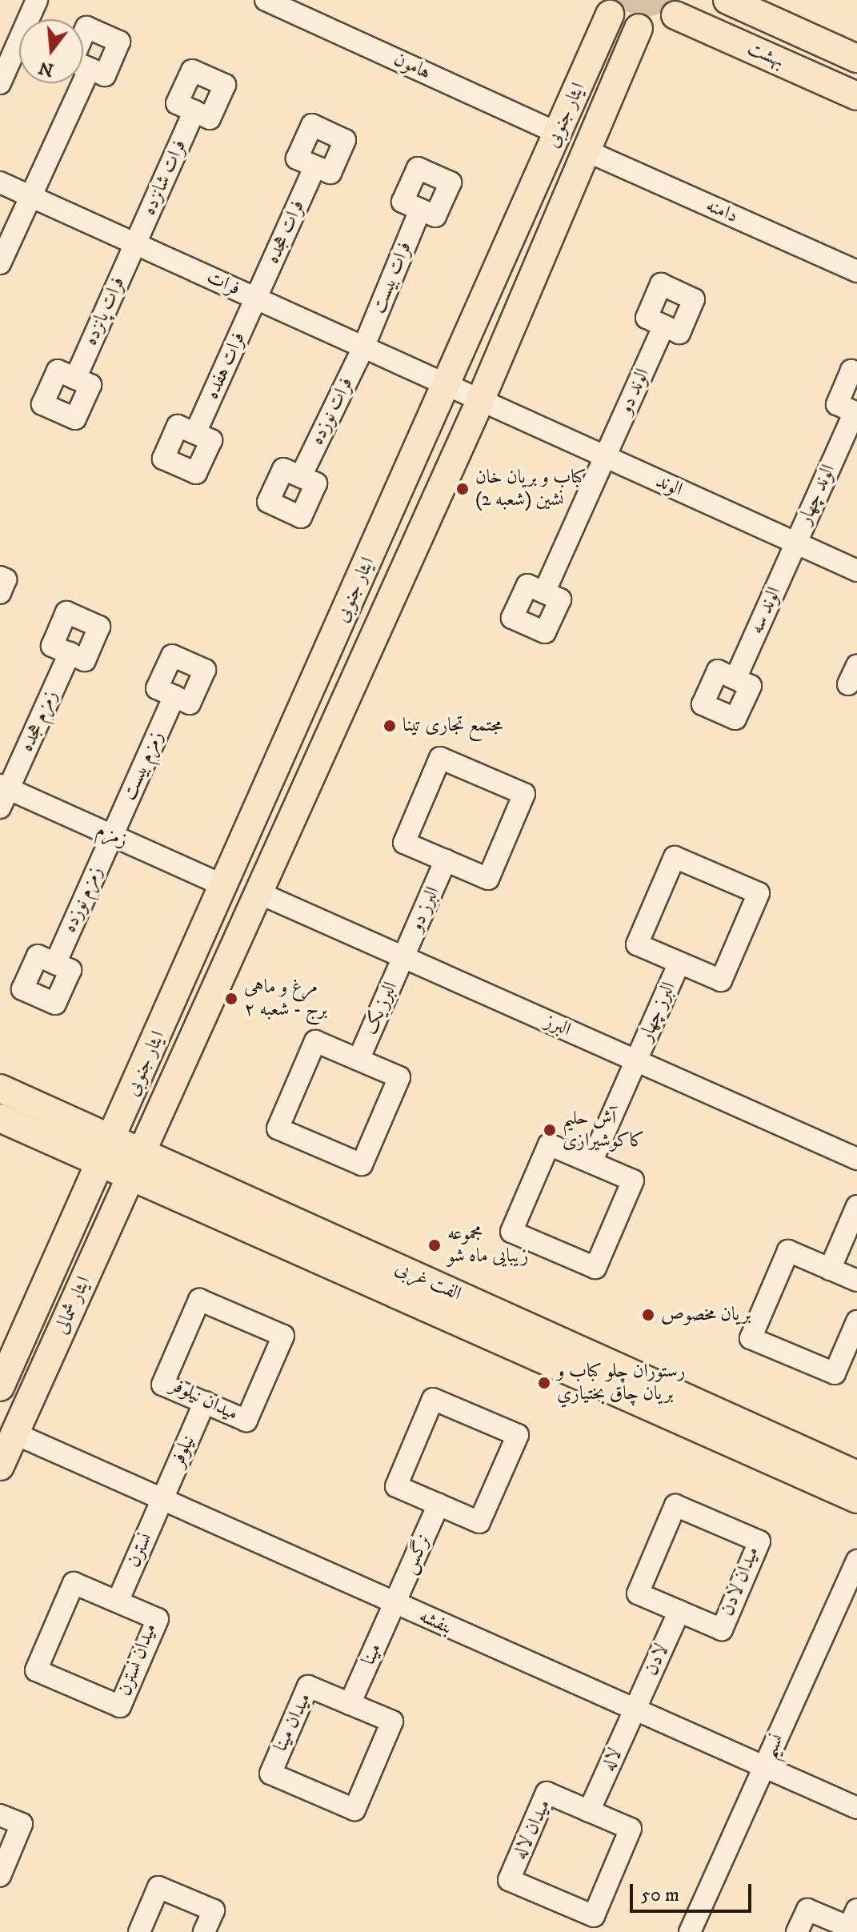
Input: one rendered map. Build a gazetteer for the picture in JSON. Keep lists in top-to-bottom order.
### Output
{
  "streets": {
    "main road": [
      "بهشت",
      "ایثار جنوبی",
      "الفت غربی",
      "ایثار شمالی"
    ],
    "street": [
      "هامون",
      "فرات شانزده",
      "دامنه",
      "فرات هجده",
      "فرات بیست",
      "فرات",
      "فرات پانزده",
      "فرات هفده",
      "الوند دو",
      "فرات نوزده",
      "الوند",
      "الوند چهار",
      "الوند سه",
      "زمزم هجده",
      "زمزم بیست",
      "زمزم",
      "زمزم نوزده",
      "البرز دو",
      "البرز یک",
      "البرز چهار",
      "البرز",
      "میدان نیلوفر",
      "نیلوفر",
      "نسترن",
      "نرگس",
      "میدان لادن",
      "بنفشه",
      "مینا",
      "میدان نسترن",
      "لادن",
      "میدان مینا",
      "نسیم",
      "لاله",
      "میدان لاله"
    ]
  },
  "crossings": [
    ["هامون", "ایثار جنوبی"],
    ["ایثار جنوبی", "دامنه"],
    ["ایثار جنوبی", "فرات"],
    ["ایثار جنوبی", "الوند"],
    ["ایثار جنوبی", "زمزم"],
    ["ایثار جنوبی", "البرز"],
    ["ایثار جنوبی", "الفت غربی"],
    ["ایثار جنوبی", "ایثار شمالی"],
    ["فرات شانزده", "فرات"],
    ["فرات شانزده", "فرات پانزده"],
    ["فرات هجده", "فرات"],
    ["فرات هجده", "فرات هفده"],
    ["فرات بیست", "فرات"],
    ["فرات بیست", "فرات نوزده"],
    ["فرات", "فرات پانزده"],
    ["فرات", "فرات هفده"],
    ["فرات", "فرات نوزده"],
    ["فرات", "الوند"],
    ["الوند دو", "الوند"],
    ["الوند", "الوند چهار"],
    ["الوند", "الوند سه"],
    ["الوند چهار", "الوند سه"],
    ["زمزم هجده", "زمزم"],
    ["زمزم بیست", "زمزم"],
    ["زمزم بیست", "زمزم نوزده"],
    ["زمزم", "زمزم نوزده"],
    ["البرز دو", "البرز یک"],
    ["البرز دو", "البرز"],
    ["البرز یک", "البرز"],
    ["البرز چهار", "البرز"],
    ["الفت غربی", "ایثار شمالی"],
    ["ایثار شمالی", "بنفشه"],
    ["میدان نیلوفر", "نیلوفر"],
    ["نیلوفر", "نسترن"],
    ["نیلوفر", "بنفشه"],
    ["نسترن", "بنفشه"],
    ["نسترن", "میدان نسترن"],
    ["نرگس", "بنفشه"],
    ["نرگس", "مینا"],
    ["میدان لادن", "لادن"],
    ["بنفشه", "مینا"],
    ["بنفشه", "لادن"],
    ["بنفشه", "نسیم"],
    ["بنفشه", "لاله"],
    ["مینا", "میدان مینا"],
    ["لادن", "لاله"],
    ["لاله", "میدان لاله"]
  ],
  "places": [
    "کباب و بریان خان نشین (شعبه 2)",
    "مجتمع تجاری تینا",
    "مرغ و ماهی برج - شعبه ۲",
    "آش حلیم کاکوشیرازی",
    "مجموعه زیبایی ماه شو",
    "بریان مخصوص",
    "رستوران چلو كباب و بريان چاق بختياري"
  ],
  "scale_bar": "50 m",
  "north": "bottom"
}
